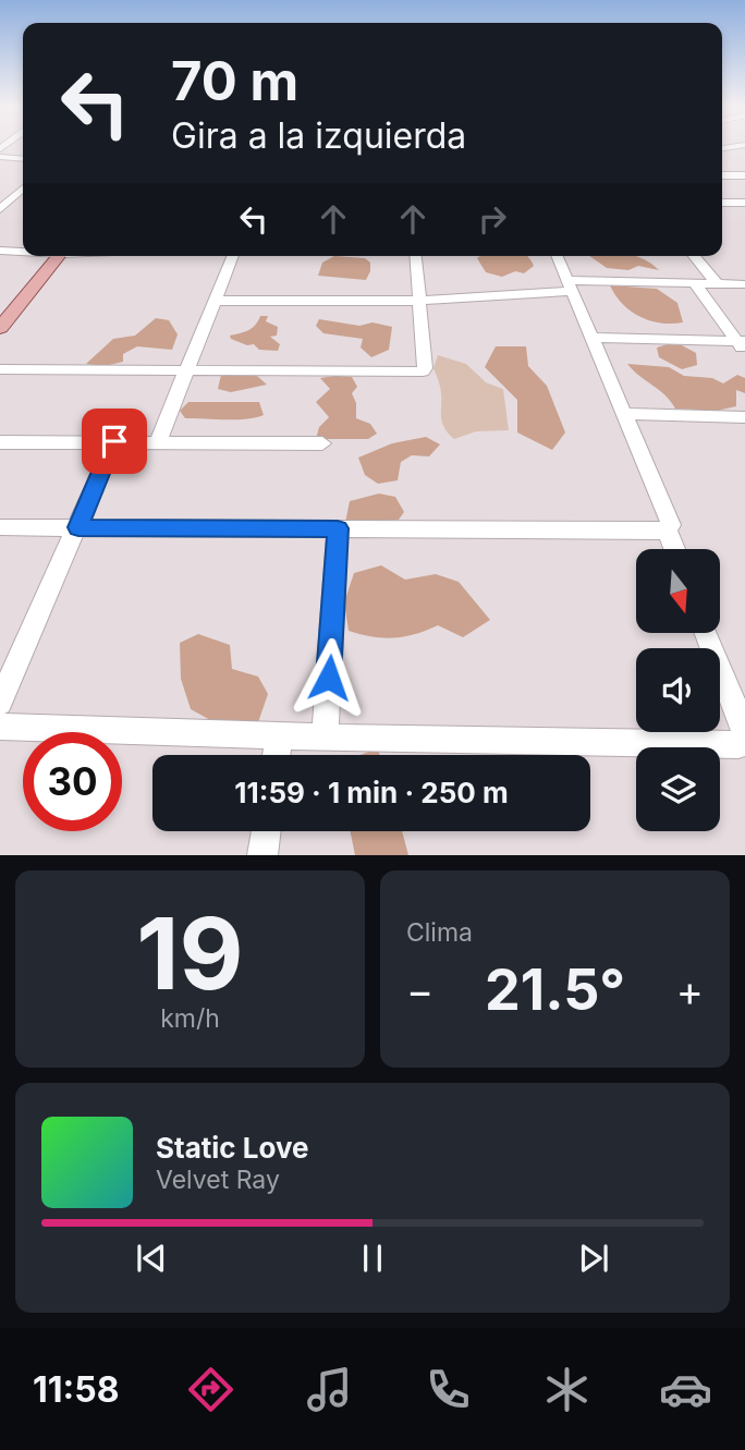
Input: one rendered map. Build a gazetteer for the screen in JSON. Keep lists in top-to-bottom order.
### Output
{
  "north": "bottom",
  "page": {
    "turn": ["70 m", "Gira a la izquierda"],
    "limit": "30",
    "trip": "11:59 · 1 min · 250 m",
    "tile": [
      ["19", "km/h"],
      "Clima"
    ],
    "heat": ["−", "21.5°", "+"],
    "song": ["Static Love", "Velvet Ray"],
    "tabs": "11:58"
  }
}
